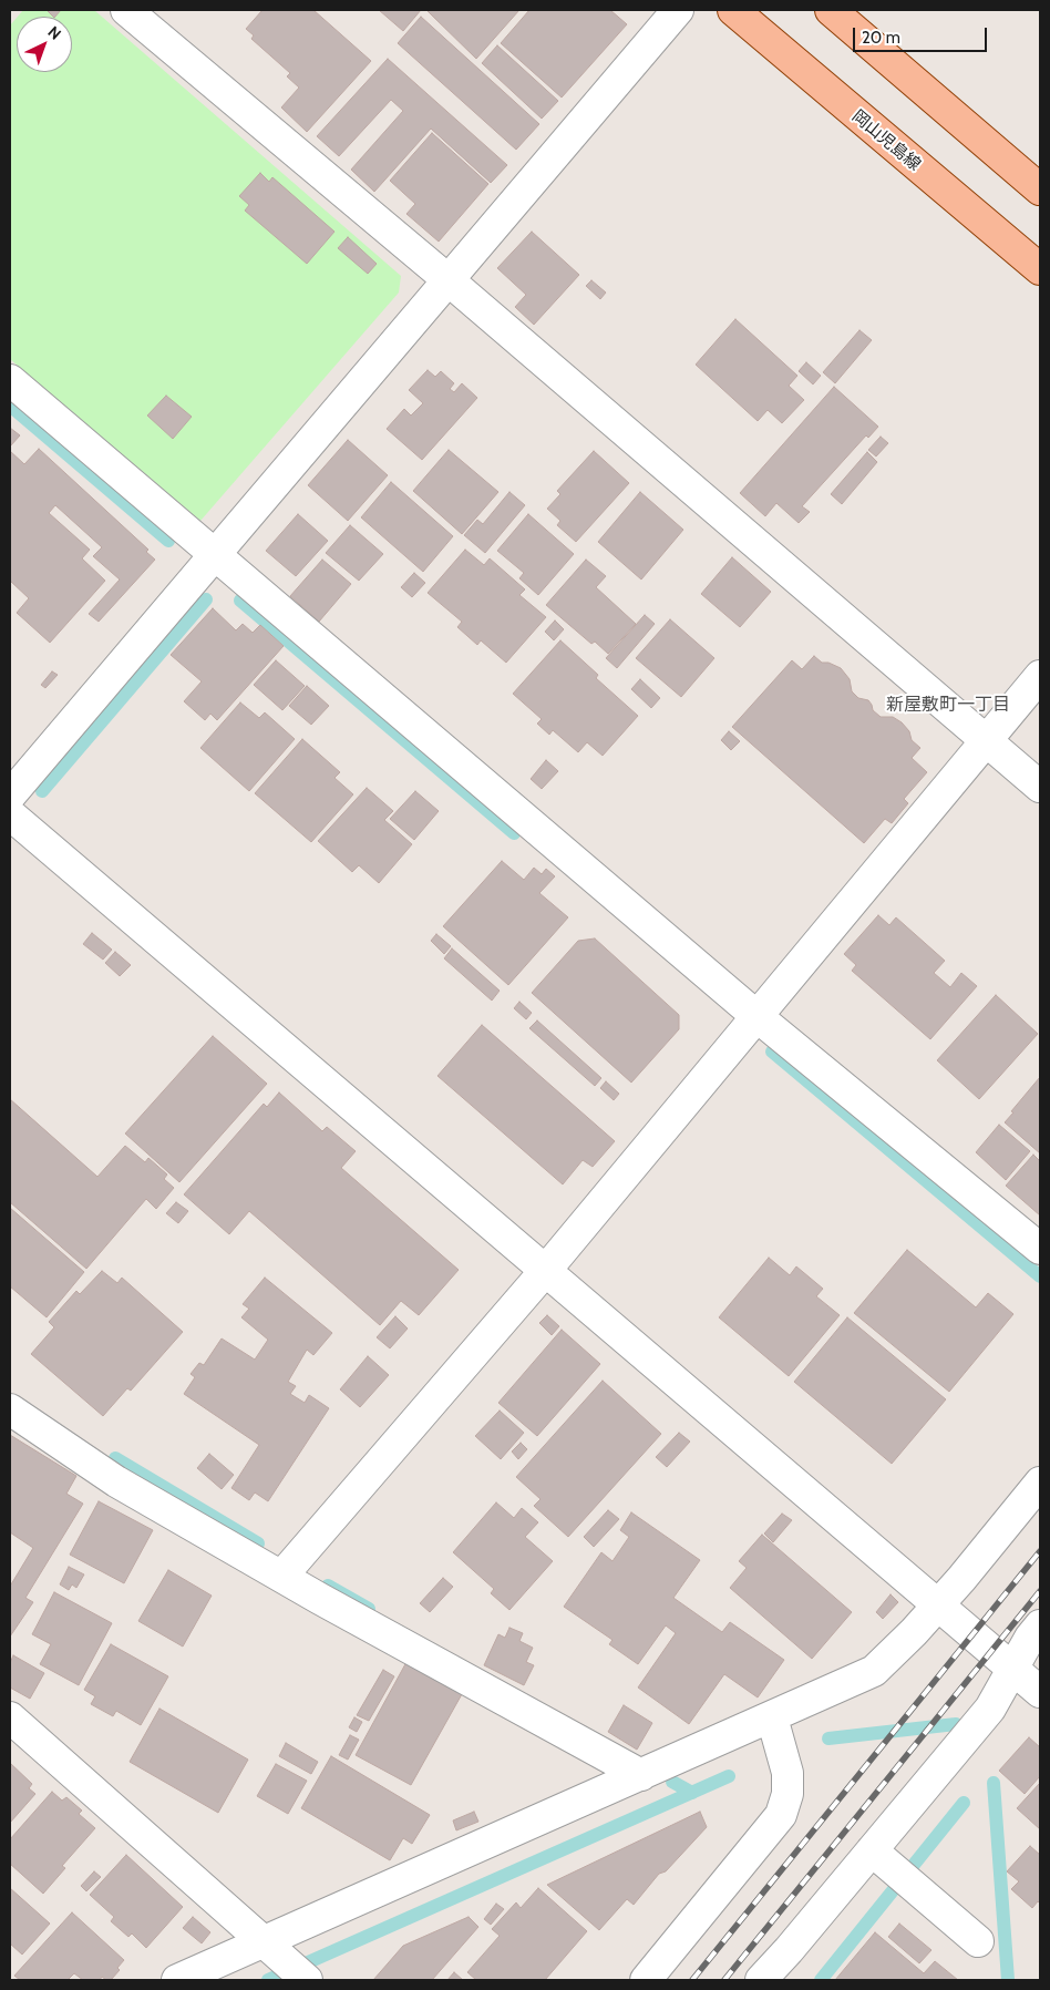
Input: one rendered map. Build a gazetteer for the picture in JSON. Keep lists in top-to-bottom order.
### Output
{
  "streets": {
    "main road": ["岡山児島線"]
  },
  "districts": ["新屋敷町一丁目"],
  "scale_bar": "20 m",
  "north": "top right"
}
